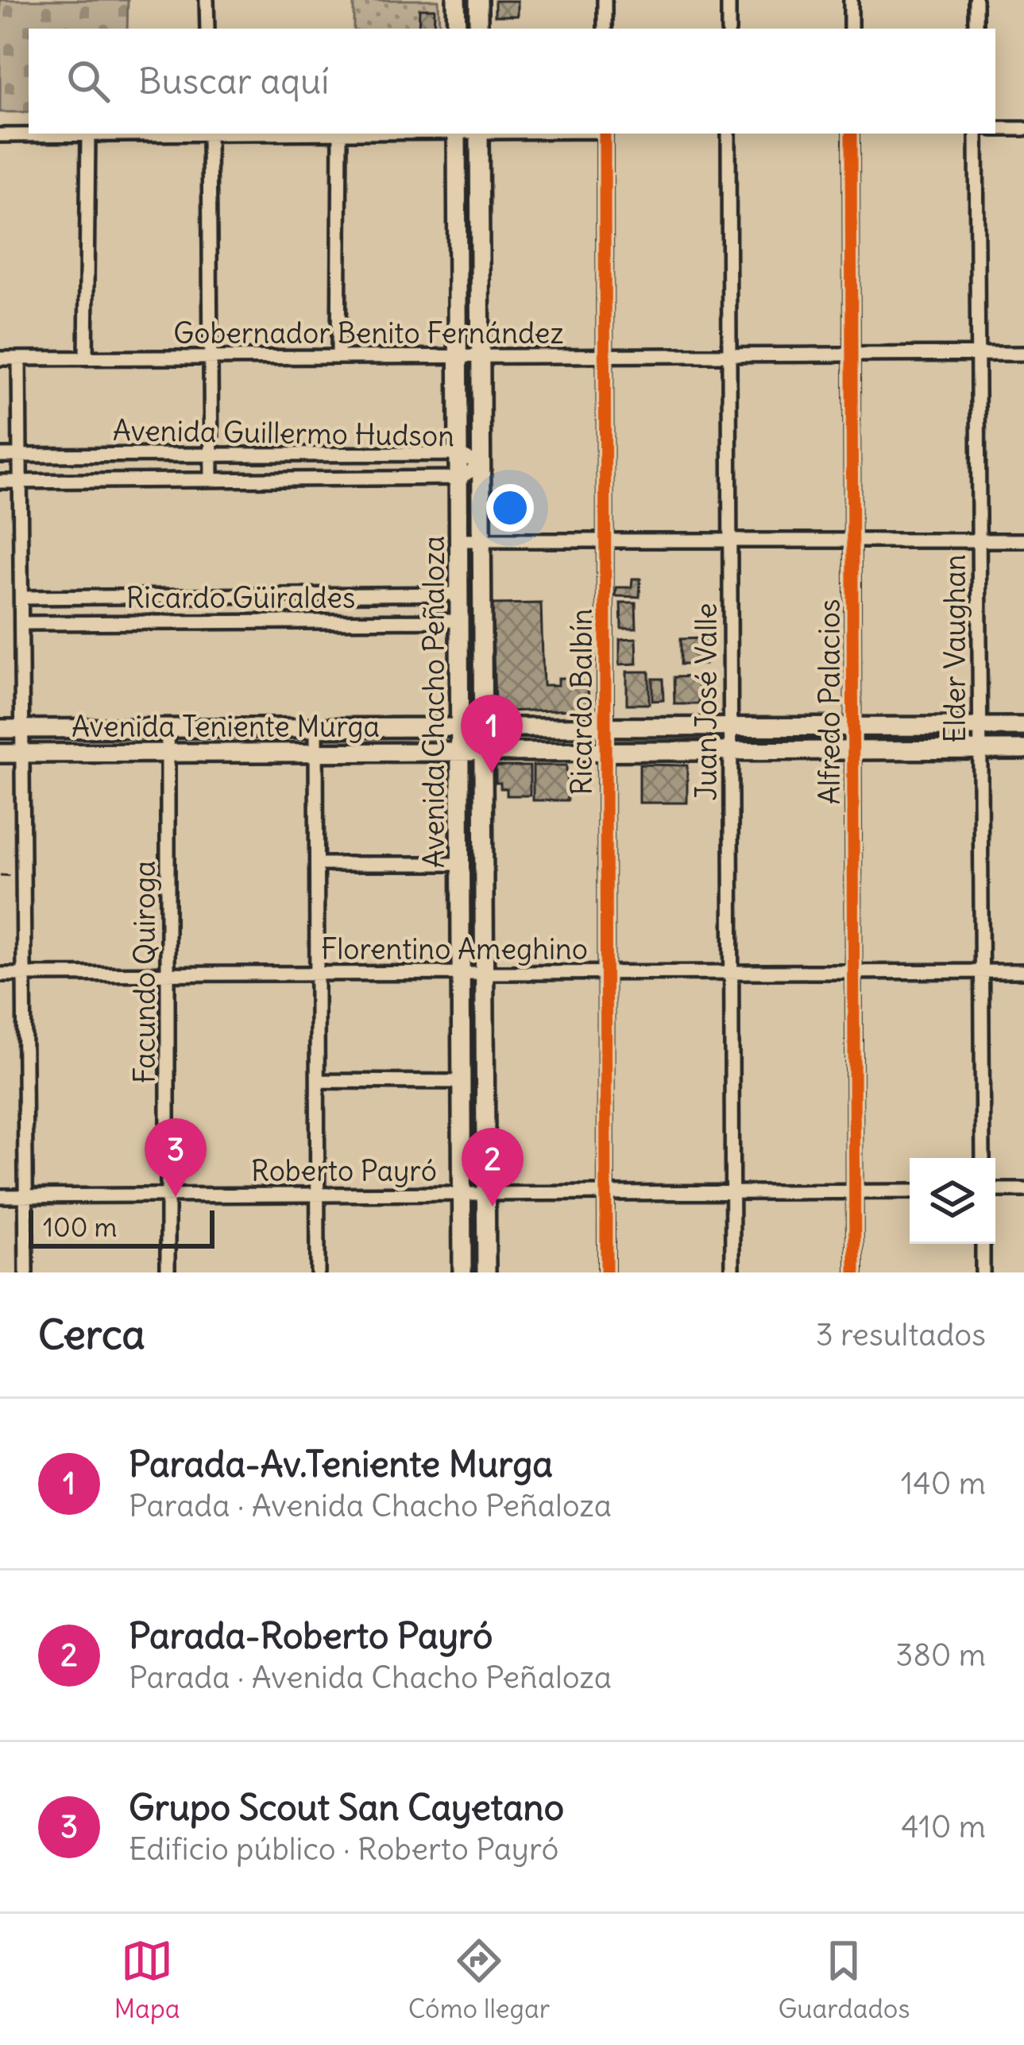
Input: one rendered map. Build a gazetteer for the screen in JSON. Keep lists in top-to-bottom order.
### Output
{
  "streets": {
    "main road": ["Avenida Chacho Peñaloza", "Avenida Teniente Murga"],
    "street": [
      "Gobernador Benito Fernández",
      "Avenida Guillermo Hudson",
      "Ricardo Güiraldes",
      "Elder Vaughan",
      "Ricardo Balbín",
      "Juan José Valle",
      "Alfredo Palacios",
      "Florentino Ameghino",
      "Facundo Quiroga",
      "Roberto Payró"
    ]
  },
  "crossings": [
    ["Gobernador Benito Fernández", "Elder Vaughan"],
    ["Gobernador Benito Fernández", "Avenida Chacho Peñaloza"],
    ["Gobernador Benito Fernández", "Ricardo Balbín"],
    ["Gobernador Benito Fernández", "Juan José Valle"],
    ["Gobernador Benito Fernández", "Alfredo Palacios"],
    ["Avenida Guillermo Hudson", "Avenida Chacho Peñaloza"],
    ["Ricardo Güiraldes", "Avenida Chacho Peñaloza"],
    ["Elder Vaughan", "Avenida Teniente Murga"],
    ["Elder Vaughan", "Florentino Ameghino"],
    ["Avenida Chacho Peñaloza", "Avenida Teniente Murga"],
    ["Avenida Chacho Peñaloza", "Florentino Ameghino"],
    ["Avenida Chacho Peñaloza", "Roberto Payró"],
    ["Ricardo Balbín", "Avenida Teniente Murga"],
    ["Ricardo Balbín", "Florentino Ameghino"],
    ["Ricardo Balbín", "Roberto Payró"],
    ["Juan José Valle", "Avenida Teniente Murga"],
    ["Juan José Valle", "Florentino Ameghino"],
    ["Juan José Valle", "Roberto Payró"],
    ["Alfredo Palacios", "Avenida Teniente Murga"],
    ["Alfredo Palacios", "Florentino Ameghino"],
    ["Alfredo Palacios", "Roberto Payró"],
    ["Avenida Teniente Murga", "Facundo Quiroga"],
    ["Florentino Ameghino", "Facundo Quiroga"],
    ["Facundo Quiroga", "Roberto Payró"]
  ],
  "scale_bar": "100 m",
  "page": {
    "search": "Buscar aquí",
    "pins": ["1", "3", "2"],
    "scale": "100 m",
    "heading": ["Cerca", "3 resultados"],
    "list": [
      {
        "mark": "1",
        "name": "Parada-Av.Teniente Murga",
        "note": "Parada · Avenida Chacho Peñaloza",
        "value": "140 m"
      },
      {
        "mark": "2",
        "name": "Parada-Roberto Payró",
        "note": "Parada · Avenida Chacho Peñaloza",
        "value": "380 m"
      },
      {
        "mark": "3",
        "name": "Grupo Scout San Cayetano",
        "note": "Edificio público · Roberto Payró",
        "value": "410 m"
      }
    ],
    "nav": ["Mapa", "Cómo llegar", "Guardados"]
  }
}
